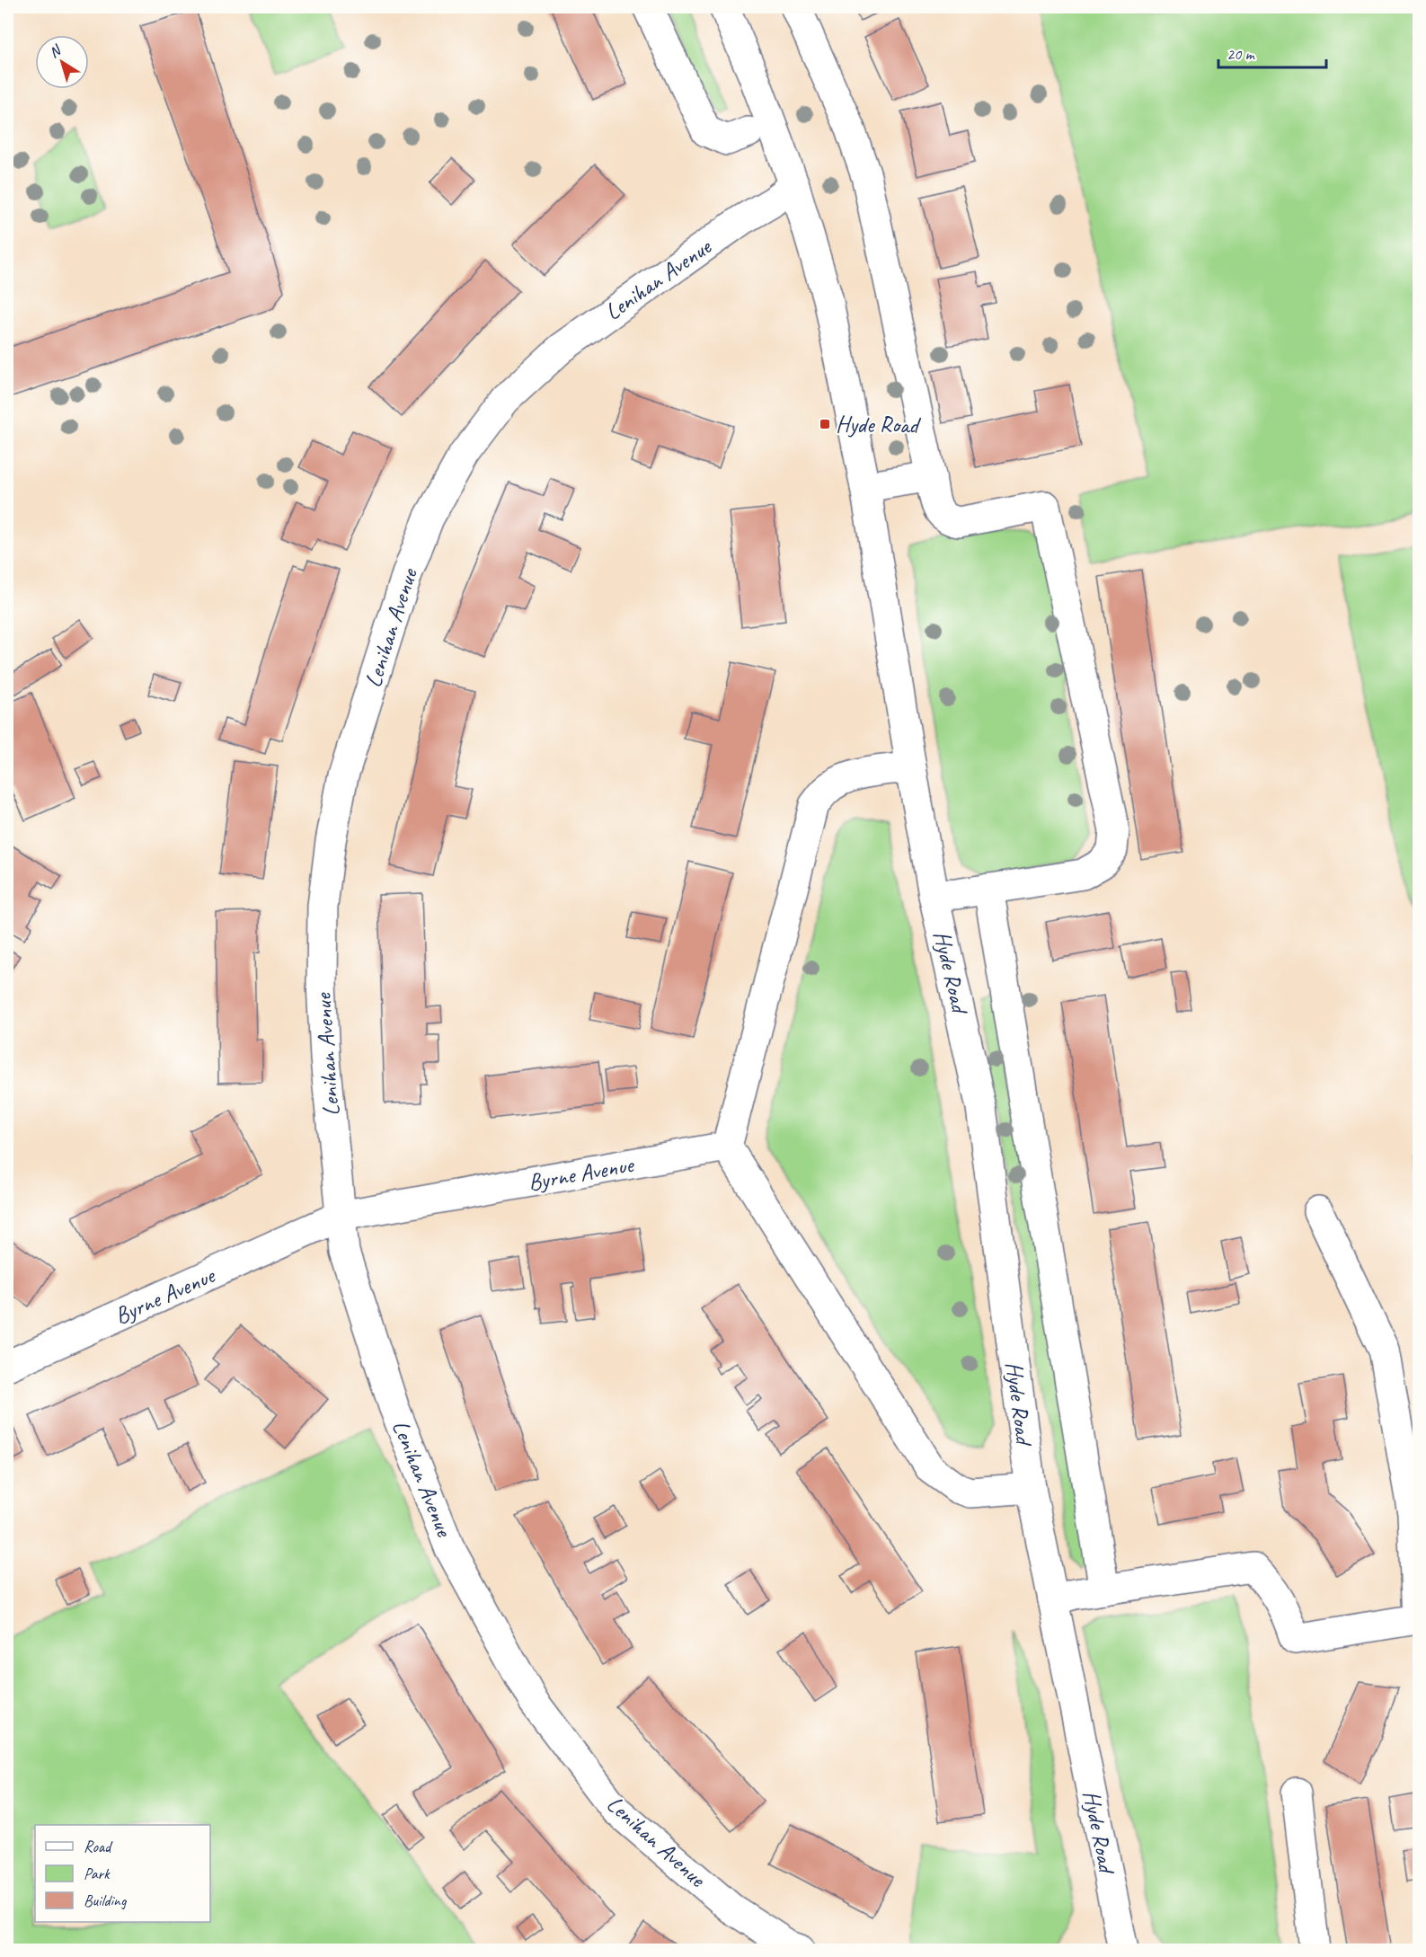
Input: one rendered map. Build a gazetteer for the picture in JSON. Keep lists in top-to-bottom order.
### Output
{
  "streets": {
    "street": ["Lenihan Avenue", "Hyde Road", "Byrne Avenue"]
  },
  "crossings": [
    ["Lenihan Avenue", "Hyde Road"],
    ["Lenihan Avenue", "Byrne Avenue"]
  ],
  "places": {
    "transit": ["Hyde Road"]
  },
  "legend": ["Road", "Park", "Building"],
  "scale_bar": "20 m",
  "north": "top left"
}
